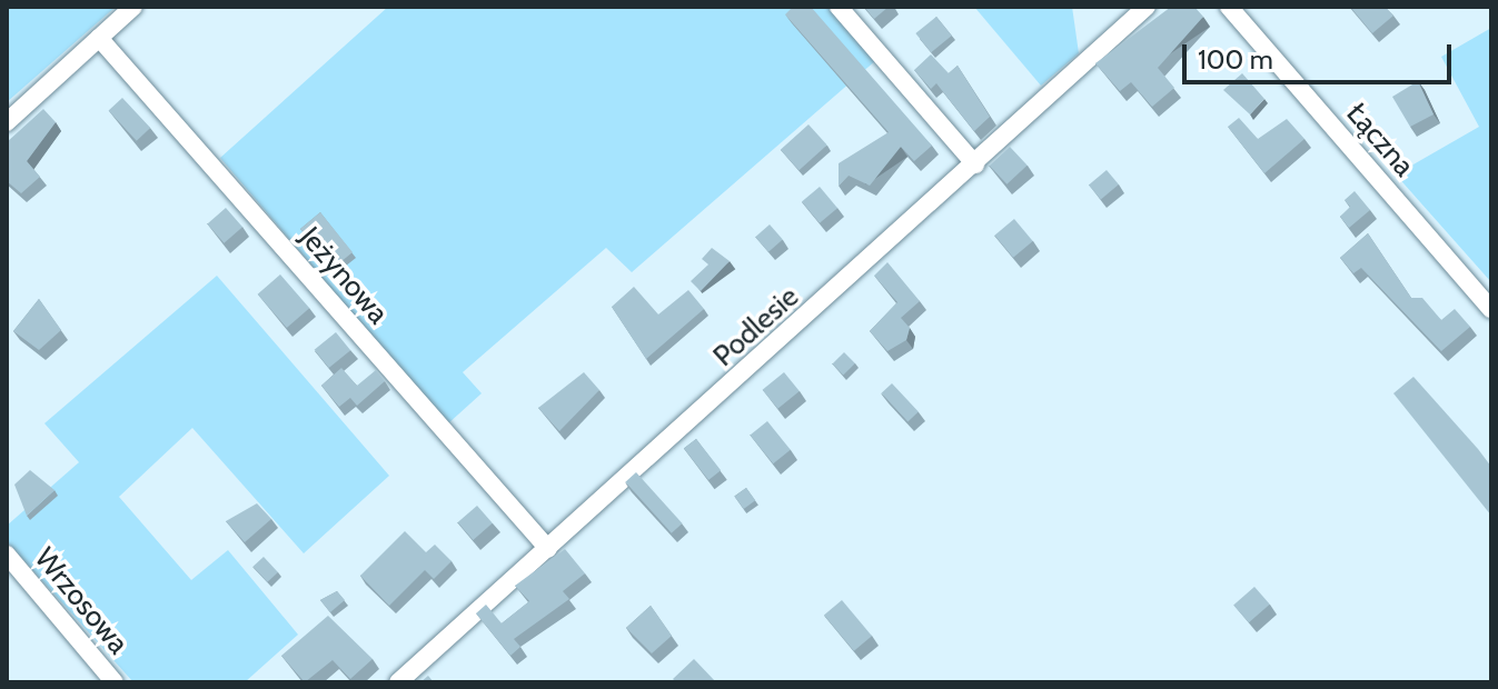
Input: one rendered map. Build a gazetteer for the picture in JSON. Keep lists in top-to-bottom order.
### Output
{
  "streets": {
    "street": [
      "Łączna",
      "Jeżynowa",
      "Podlesie",
      "Wrzosowa"
    ]
  },
  "crossings": [
    ["Jeżynowa", "Podlesie"]
  ],
  "scale_bar": "100 m"
}
